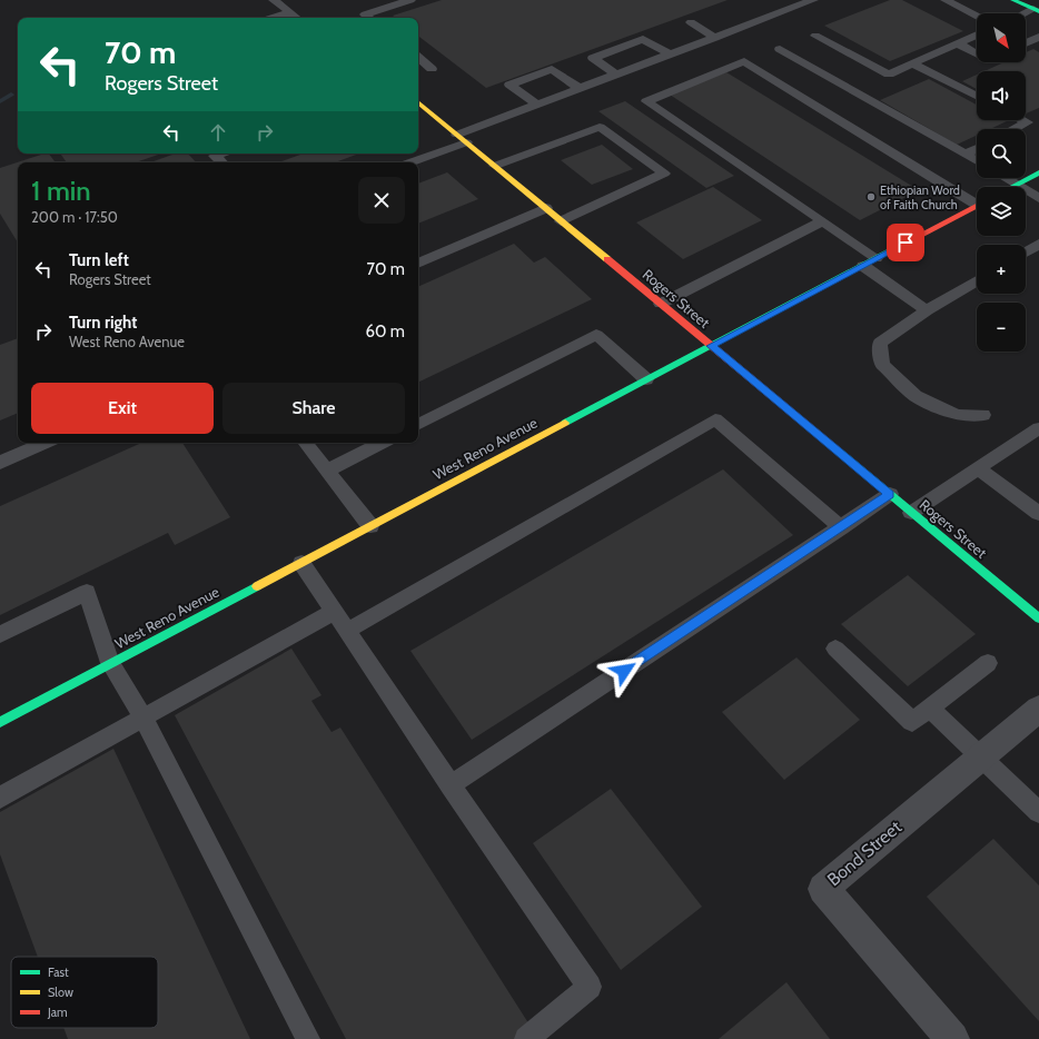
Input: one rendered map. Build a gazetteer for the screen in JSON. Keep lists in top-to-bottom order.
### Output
{
  "streets": {
    "street": ["Rogers Street", "West Reno Avenue", "Bond Street"]
  },
  "crossings": [
    ["Rogers Street", "West Reno Avenue"]
  ],
  "places": ["Ethiopian Word of Faith Church"],
  "legend": ["Fast", "Slow", "Jam"],
  "north": "bottom right",
  "page": {
    "map_buttons": ["+", "−"],
    "turn": ["70 m", "Rogers Street"],
    "heading": ["1 min", "200 m · 17:50"],
    "list": [
      {
        "name": "Turn left",
        "note": "Rogers Street",
        "value": "70 m"
      },
      {
        "name": "Turn right",
        "note": "West Reno Avenue",
        "value": "60 m"
      }
    ],
    "buttons": ["Exit", "Share"]
  }
}
